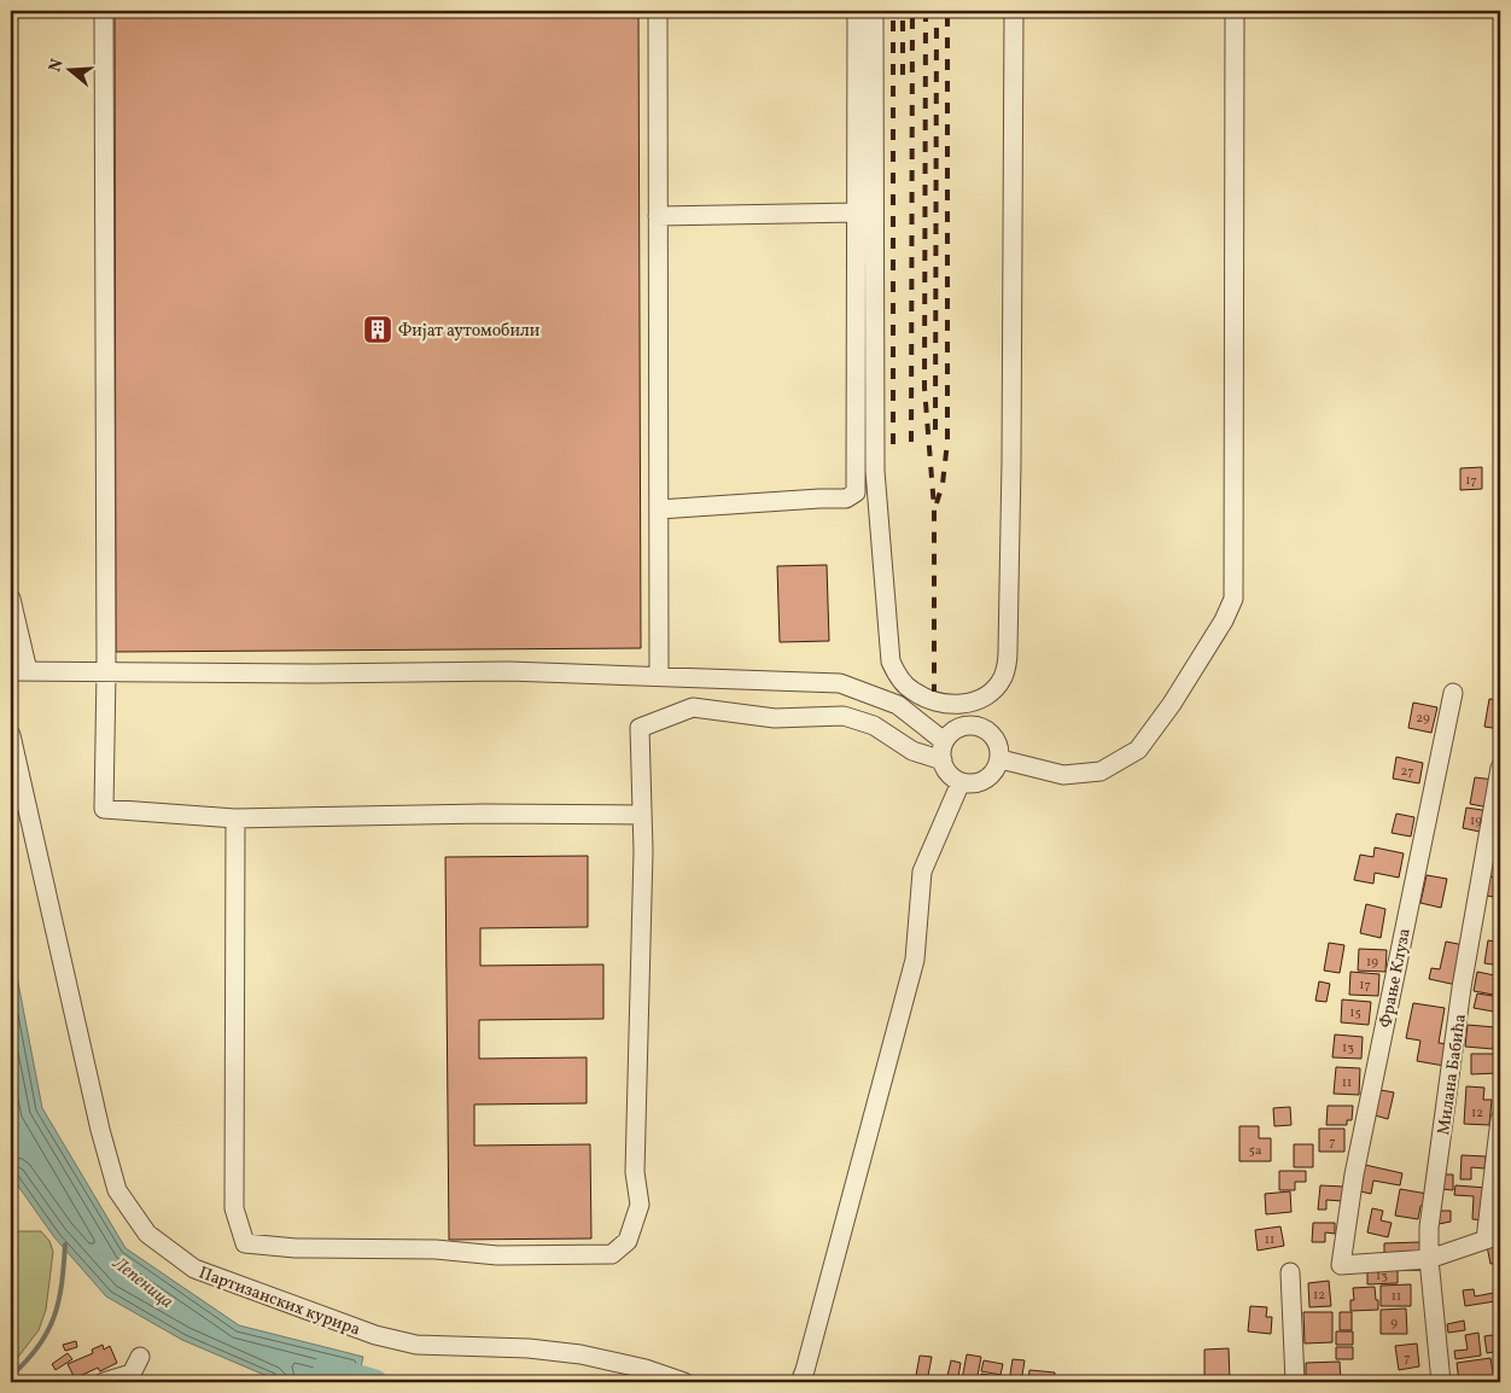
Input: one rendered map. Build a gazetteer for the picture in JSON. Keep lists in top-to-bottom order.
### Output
{
  "streets": {
    "street": ["Фрање Клуза", "Милана Бабића", "Партизанских курира"]
  },
  "crossings": [
    ["Фрање Клуза", "Милана Бабића"]
  ],
  "water": ["Лепеница"],
  "places": {
    "building": ["Фијат аутомобили"]
  },
  "house_numbers": [
    "17",
    "29",
    "27",
    "19",
    "19",
    "17",
    "15",
    "13",
    "11",
    "12",
    "7",
    "5a",
    "11",
    "13",
    "12",
    "11",
    "9",
    "7"
  ],
  "north": "left"
}
